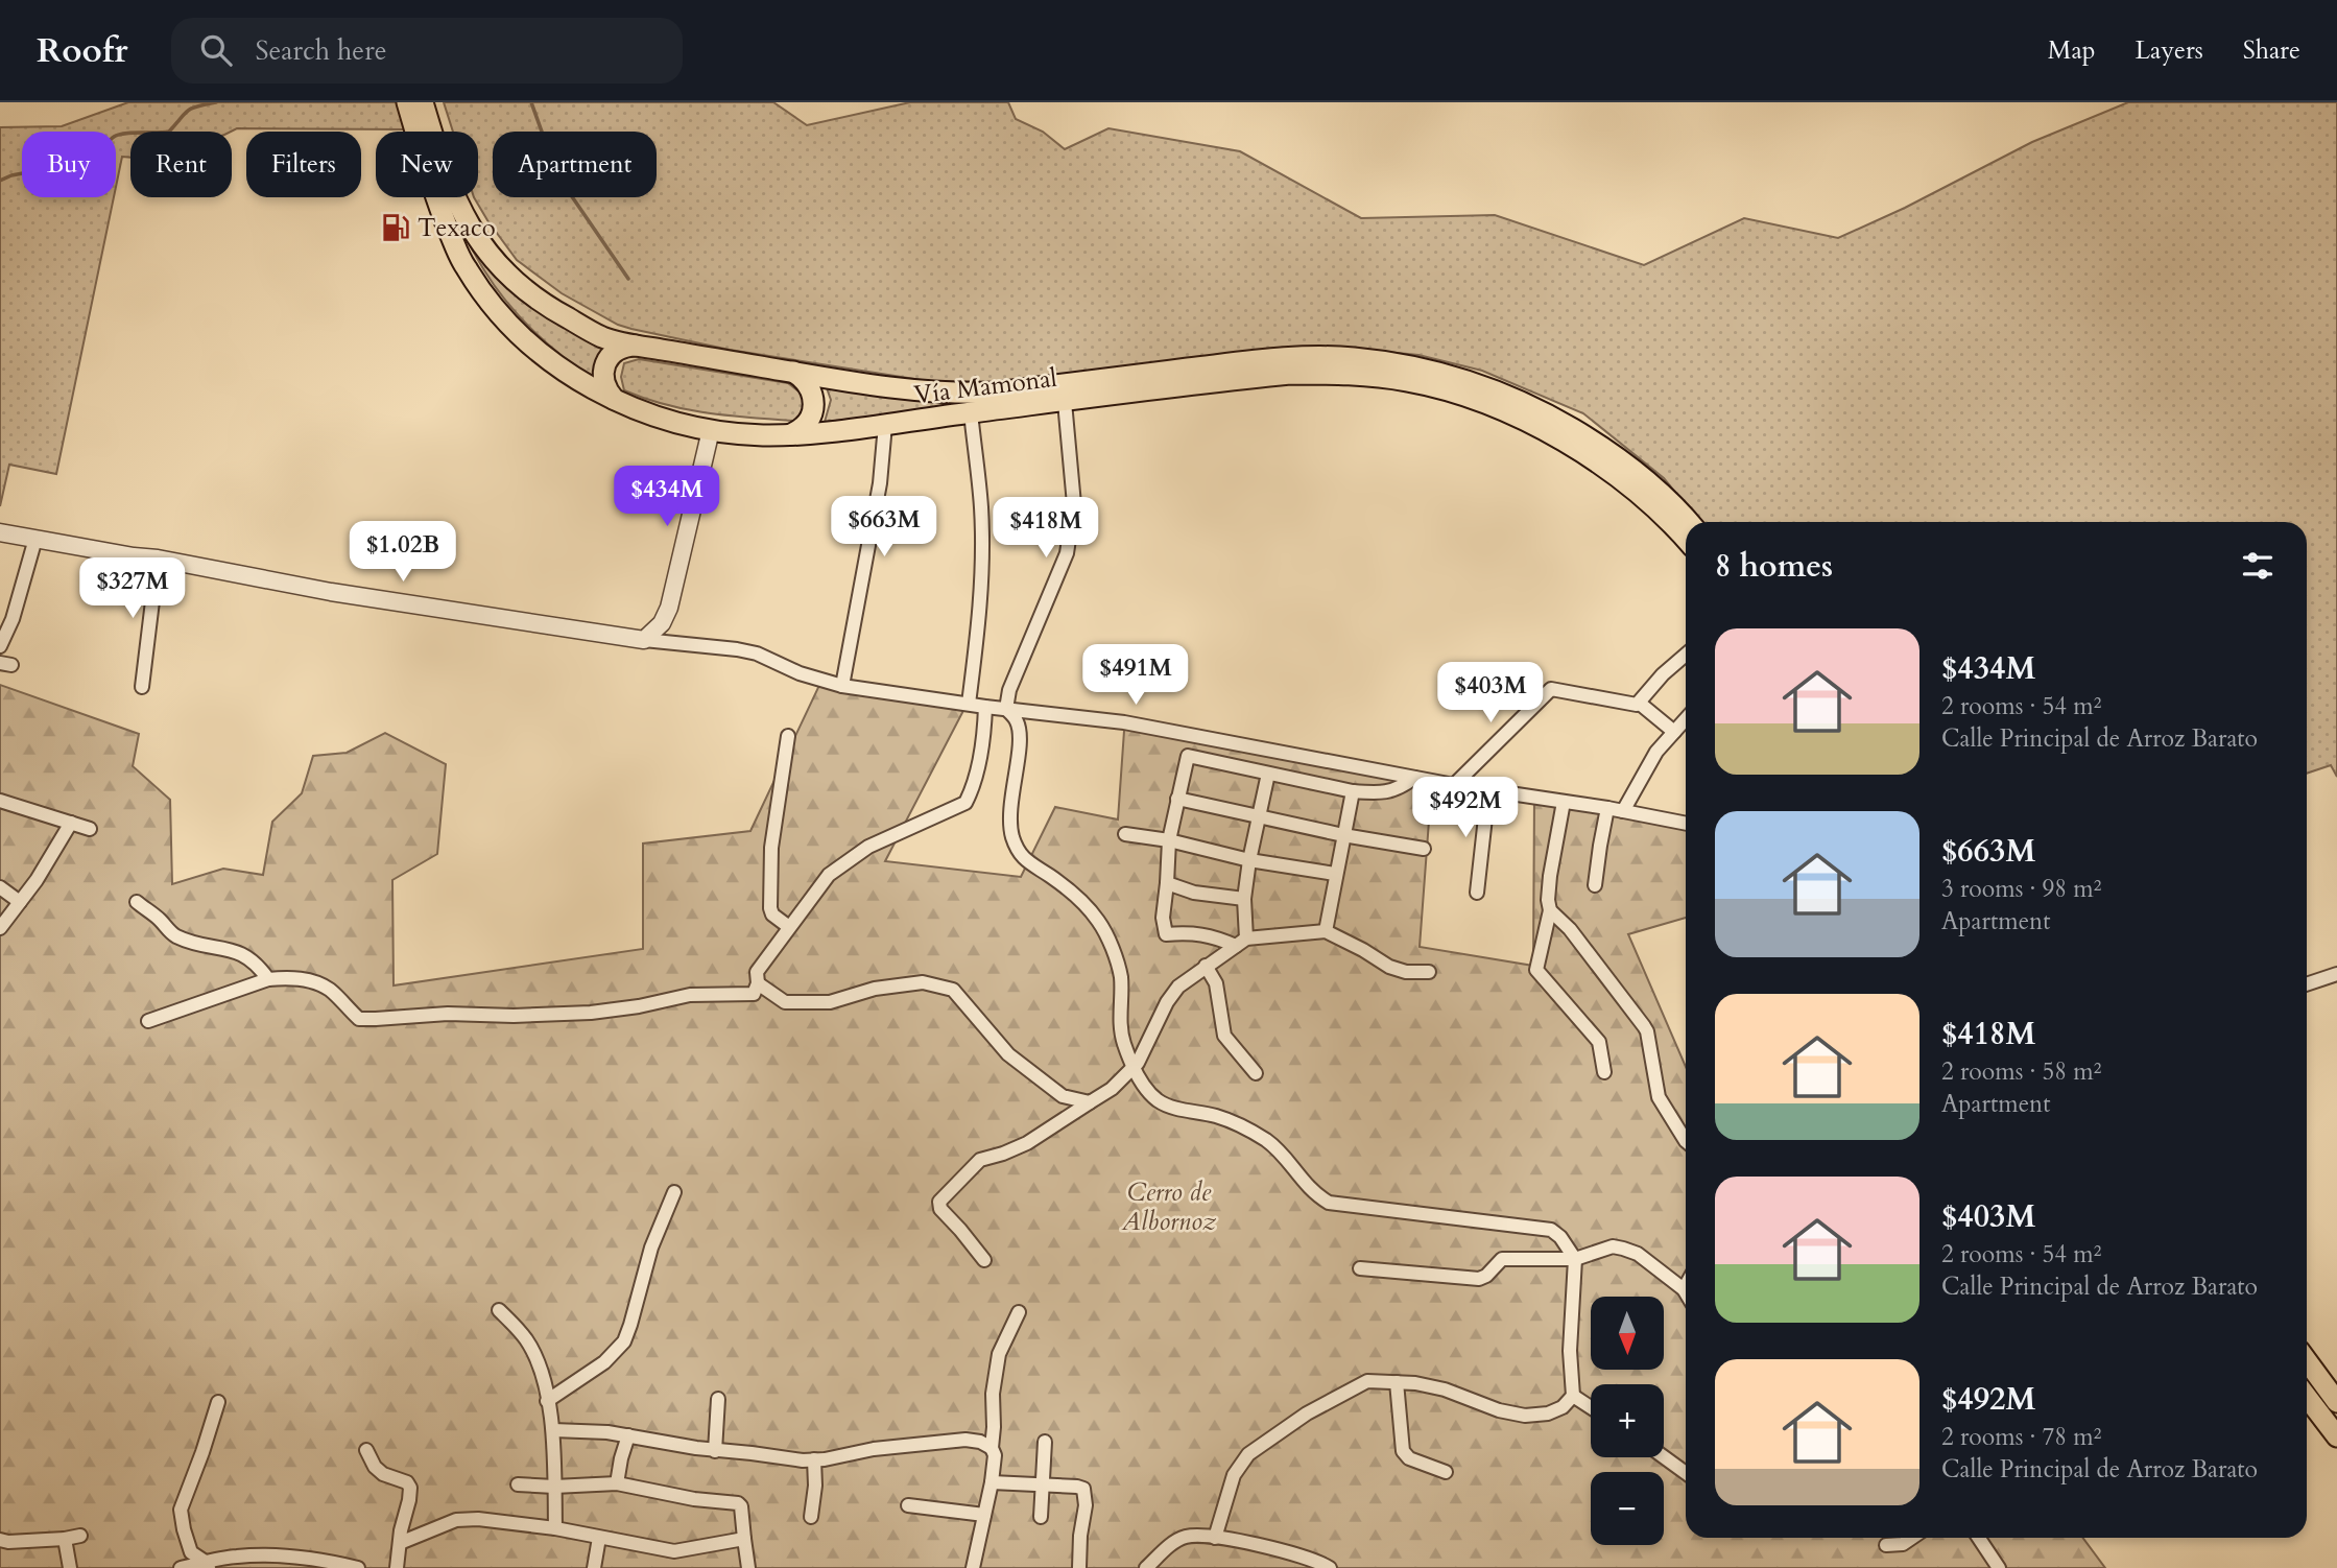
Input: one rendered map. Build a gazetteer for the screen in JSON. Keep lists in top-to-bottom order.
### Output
{
  "streets": {
    "main road": ["Vía Mamonal"]
  },
  "parks": ["Cerro de Albornoz"],
  "places": {
    "fuel station": ["Texaco"]
  },
  "north": "bottom",
  "page": {
    "header": "Roofr",
    "search": "Search here",
    "nav": ["Map", "Layers", "Share"],
    "chip": [
      "Buy",
      "Rent",
      "Filters",
      "New",
      "Apartment"
    ],
    "price": [
      "$434M",
      "$663M",
      "$418M",
      "$1.02B",
      "$327M",
      "$491M",
      "$403M",
      "$492M"
    ],
    "heading": "8 homes",
    "list": [
      {
        "name": "$434M",
        "note": "2 rooms · 54 m² · Calle Principal de Arroz Barato"
      },
      {
        "name": "$663M",
        "note": "3 rooms · 98 m² · Apartment"
      },
      {
        "name": "$418M",
        "note": "2 rooms · 58 m² · Apartment"
      },
      {
        "name": "$403M",
        "note": "2 rooms · 54 m² · Calle Principal de Arroz Barato"
      },
      {
        "name": "$492M",
        "note": "2 rooms · 78 m² · Calle Principal de Arroz Barato"
      }
    ],
    "map_buttons": ["+", "−"]
  }
}
